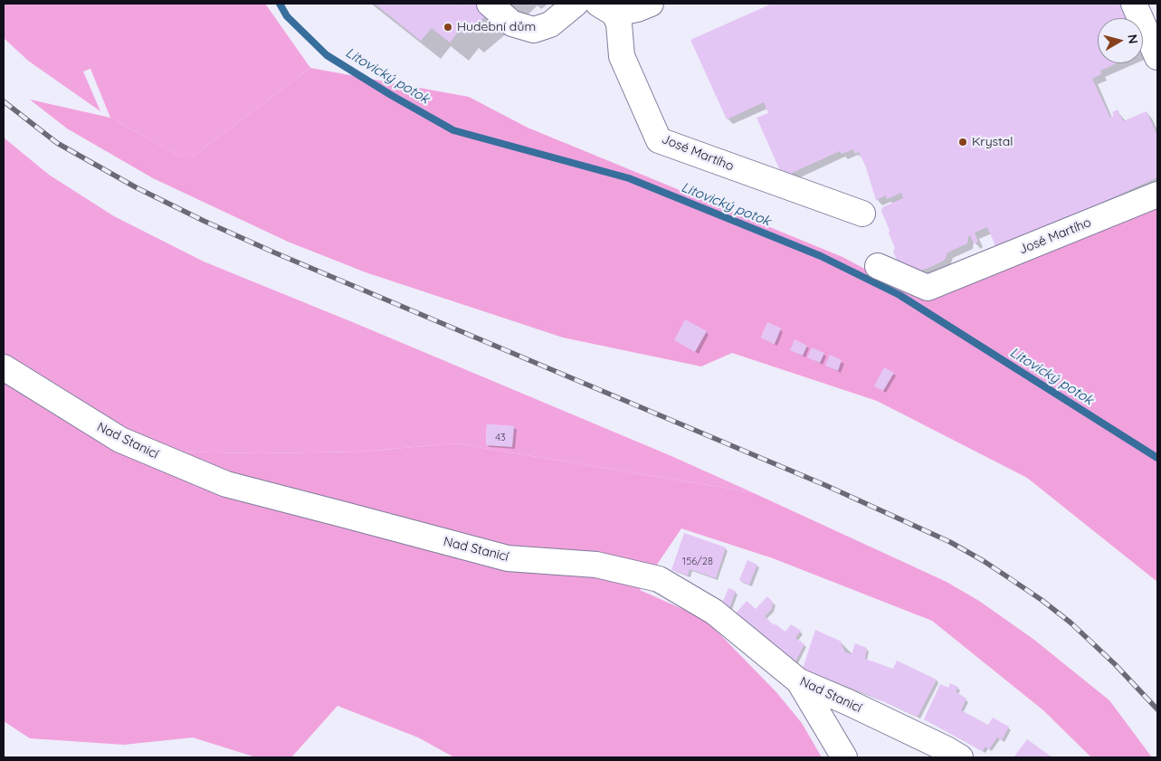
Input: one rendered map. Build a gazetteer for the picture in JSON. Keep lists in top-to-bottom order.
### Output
{
  "streets": {
    "street": ["José Martího", "Nad Stanicí"]
  },
  "water": ["Litovický potok"],
  "places": ["Hudební dům", "Krystal"],
  "house_numbers": ["43", "156/28"],
  "north": "right"
}
